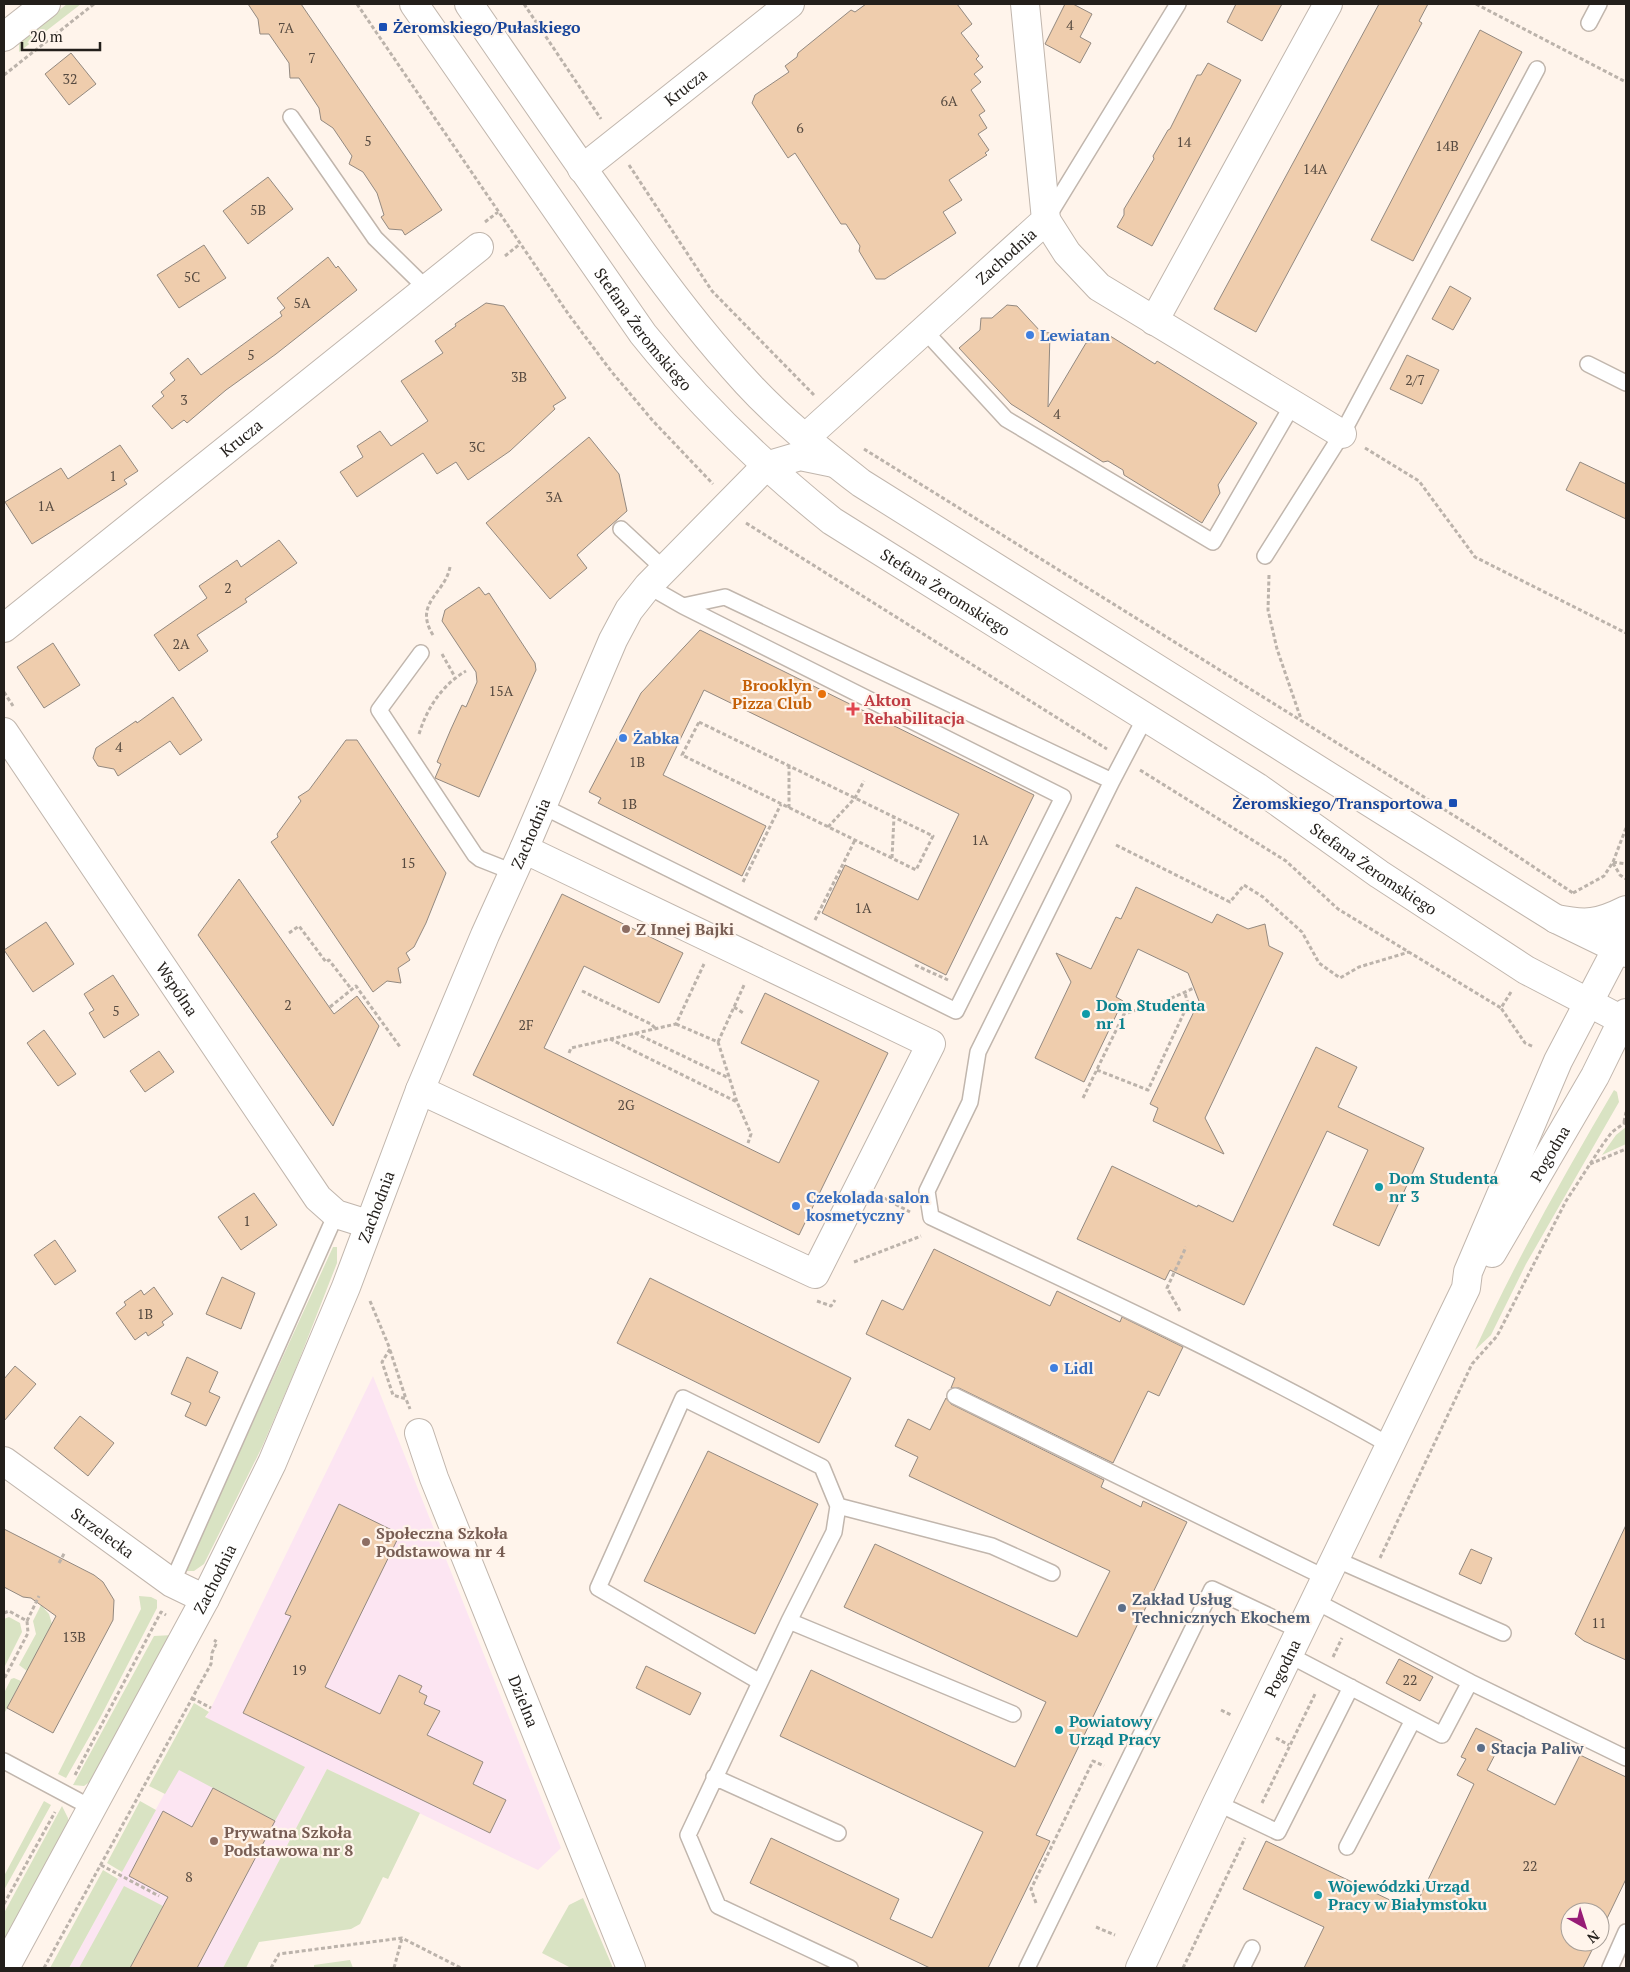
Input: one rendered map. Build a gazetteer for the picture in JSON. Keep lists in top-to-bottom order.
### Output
{
  "streets": {
    "street": [
      "Krucza",
      "Zachodnia",
      "Stefana Żeromskiego",
      "Wspólna",
      "Pogodna",
      "Strzelecka",
      "Dzielna"
    ]
  },
  "crossings": [
    ["Zachodnia", "Stefana Żeromskiego"],
    ["Zachodnia", "Wspólna"],
    ["Zachodnia", "Strzelecka"],
    ["Stefana Żeromskiego", "Pogodna"]
  ],
  "places": {
    "transit": ["Żeromskiego/Pułaskiego", "Żeromskiego/Transportowa"],
    "other": [
      "Lewiatan",
      "Brooklyn Pizza Club",
      "Żabka",
      "Z Innej Bajki",
      "Dom Studenta nr 1",
      "Dom Studenta nr 3",
      "Czekolada salon kosmetyczny",
      "Lidl",
      "Społeczna Szkoła Podstawowa nr 4",
      "Zakład Usług Technicznych Ekochem",
      "Powiatowy Urząd Pracy",
      "Stacja Paliw",
      "Prywatna Szkoła Podstawowa nr 8",
      "Wojewódzki Urząd Pracy w Białymstoku"
    ],
    "health": ["Akton Rehabilitacja"]
  },
  "house_numbers": [
    "4",
    "7A",
    "7",
    "32",
    "6A",
    "6",
    "5",
    "14",
    "14B",
    "14A",
    "5B",
    "5C",
    "5A",
    "5",
    "3B",
    "2/7",
    "3",
    "4",
    "3C",
    "1",
    "3A",
    "1A",
    "2",
    "2A",
    "15A",
    "4",
    "1B",
    "1B",
    "1A",
    "15",
    "1A",
    "2",
    "5",
    "2F",
    "2G",
    "1",
    "1B",
    "11",
    "13B",
    "19",
    "22",
    "22",
    "8"
  ],
  "scale_bar": "20 m",
  "north": "bottom right"
}
